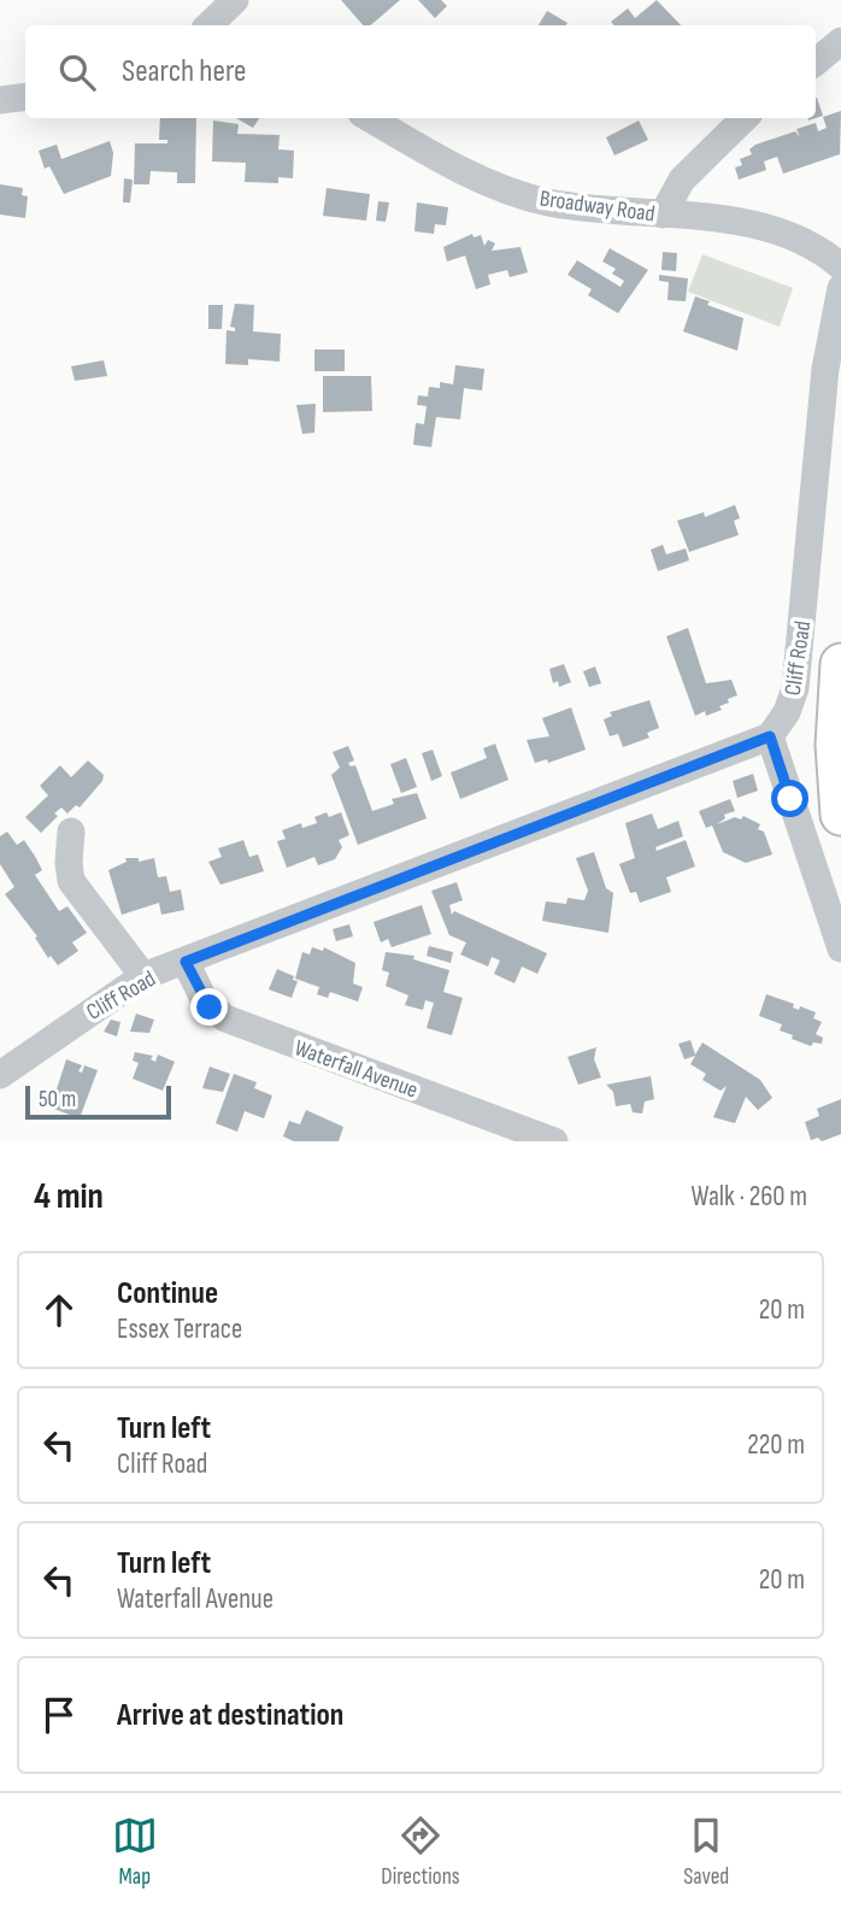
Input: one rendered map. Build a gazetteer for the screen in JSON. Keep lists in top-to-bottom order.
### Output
{
  "streets": {
    "street": ["Broadway Road", "Cliff Road", "Waterfall Avenue"]
  },
  "crossings": [
    ["Cliff Road", "Waterfall Avenue"]
  ],
  "scale_bar": "50 m",
  "page": {
    "search": "Search here",
    "scale": "50 m",
    "heading": ["4 min", "Walk · 260 m"],
    "list": [
      ["Continue", "Essex Terrace", "20 m"],
      ["Turn left", "Cliff Road", "220 m"],
      ["Turn left", "Waterfall Avenue", "20 m"],
      "Arrive at destination"
    ],
    "nav": ["Map", "Directions", "Saved"]
  }
}
